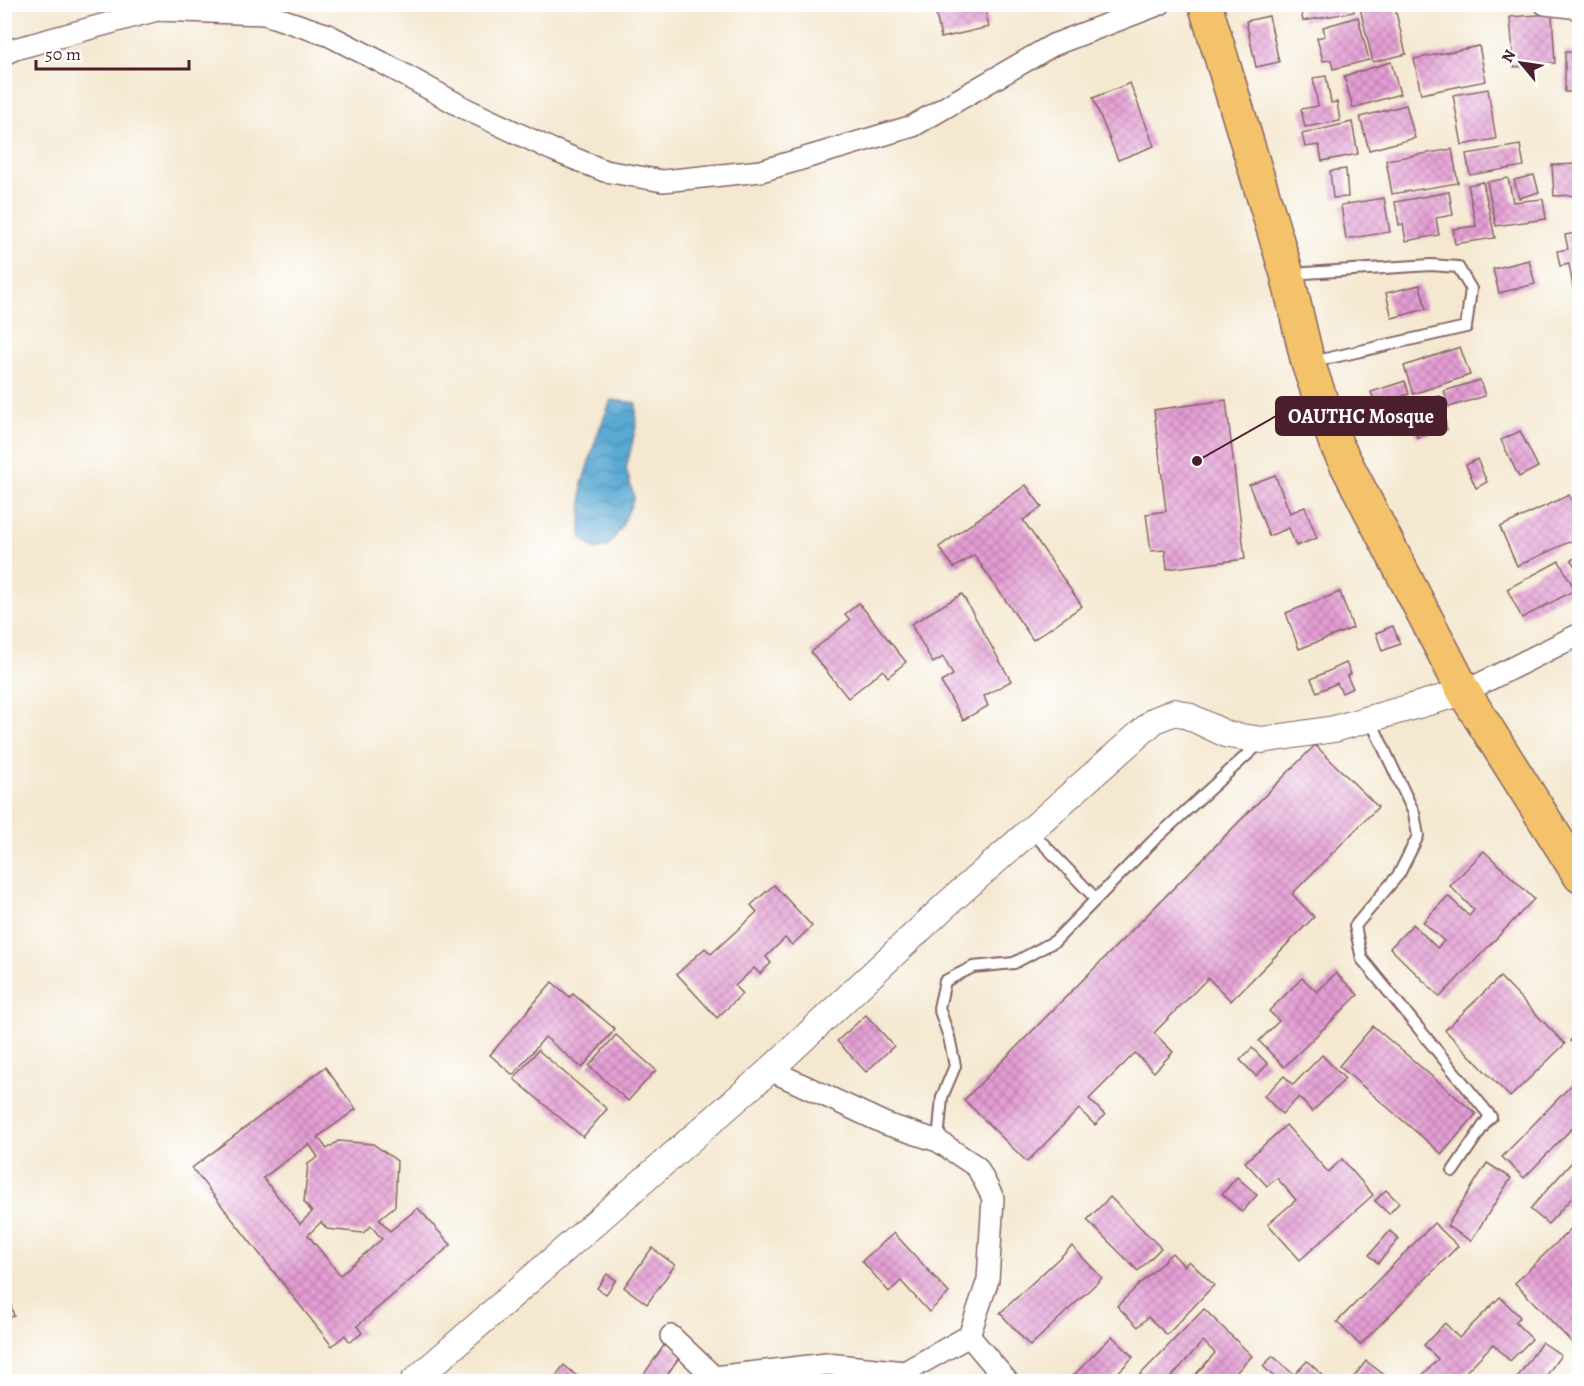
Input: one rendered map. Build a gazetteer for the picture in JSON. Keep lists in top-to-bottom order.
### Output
{
  "places": ["OAUTHC Mosque"],
  "scale_bar": "50 m",
  "north": "top left"
}
